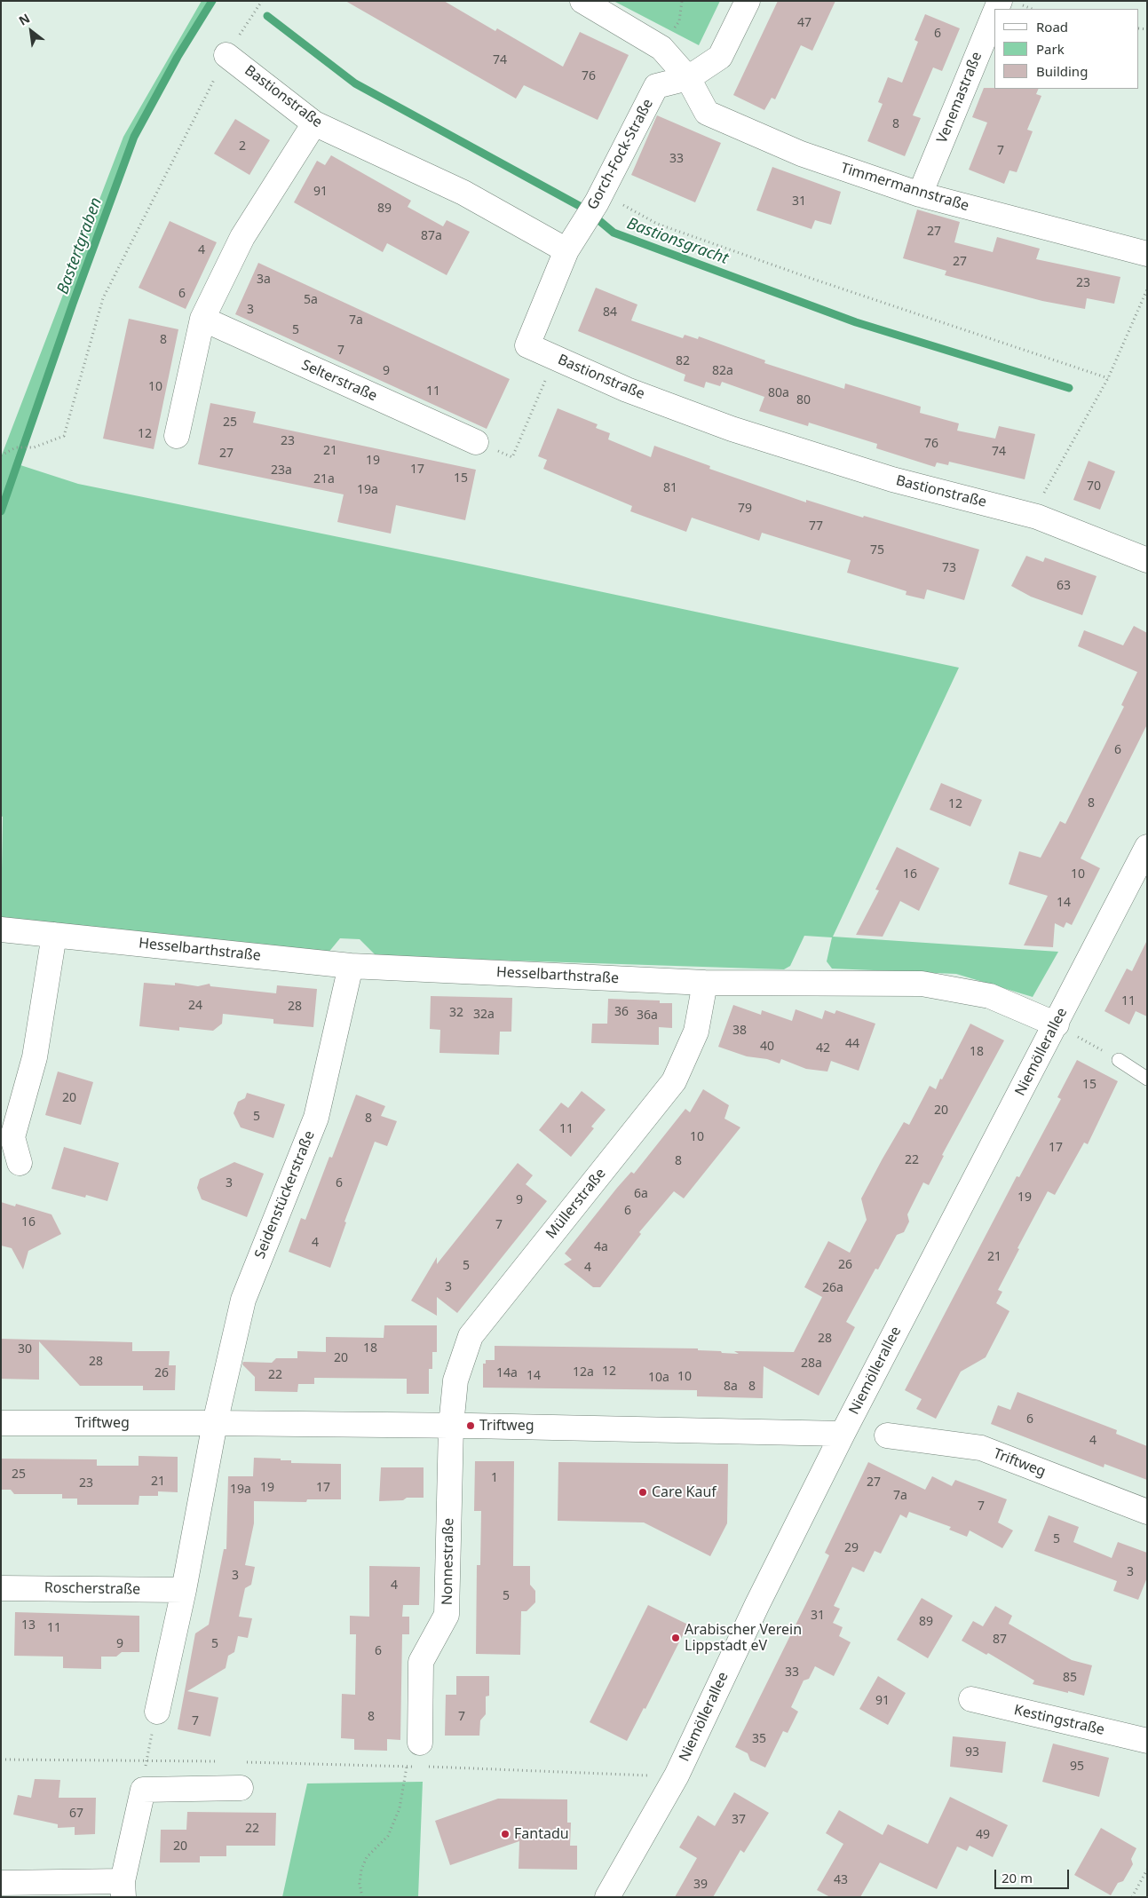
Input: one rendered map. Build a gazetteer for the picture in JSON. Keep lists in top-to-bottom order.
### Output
{
  "streets": {
    "street": [
      "Bastionstraße",
      "Venemastraße",
      "Gorch-Fock-Straße",
      "Timmermannstraße",
      "Selterstraße",
      "Hesselbarthstraße",
      "Niemöllerallee",
      "Seidenstückerstraße",
      "Müllerstraße",
      "Triftweg",
      "Nonnestraße",
      "Roscherstraße",
      "Kestingstraße"
    ]
  },
  "crossings": [
    ["Bastionstraße", "Gorch-Fock-Straße"],
    ["Venemastraße", "Timmermannstraße"],
    ["Gorch-Fock-Straße", "Timmermannstraße"],
    ["Hesselbarthstraße", "Niemöllerallee"],
    ["Hesselbarthstraße", "Seidenstückerstraße"],
    ["Hesselbarthstraße", "Müllerstraße"],
    ["Niemöllerallee", "Triftweg"],
    ["Seidenstückerstraße", "Triftweg"],
    ["Müllerstraße", "Triftweg"],
    ["Müllerstraße", "Nonnestraße"],
    ["Triftweg", "Nonnestraße"]
  ],
  "water": ["Bastionsgracht", "Bastertgraben"],
  "places": [
    "Triftweg",
    "Care Kauf",
    "Arabischer Verein Lippstadt eV",
    "Fantadu"
  ],
  "house_numbers": [
    "47",
    "6",
    "74",
    "76",
    "8",
    "2",
    "7",
    "33",
    "91",
    "31",
    "89",
    "27",
    "87a",
    "4",
    "27",
    "3a",
    "23",
    "6",
    "5a",
    "3",
    "84",
    "7a",
    "5",
    "8",
    "7",
    "82",
    "9",
    "82a",
    "10",
    "11",
    "80a",
    "80",
    "25",
    "12",
    "23",
    "76",
    "21",
    "74",
    "27",
    "19",
    "17",
    "23a",
    "15",
    "21a",
    "70",
    "81",
    "19a",
    "79",
    "77",
    "75",
    "73",
    "63",
    "6",
    "8",
    "12",
    "16",
    "10",
    "14",
    "11",
    "24",
    "28",
    "36",
    "32",
    "32a",
    "36a",
    "38",
    "44",
    "40",
    "42",
    "18",
    "15",
    "20",
    "20",
    "5",
    "8",
    "11",
    "10",
    "17",
    "22",
    "8",
    "3",
    "6",
    "6a",
    "19",
    "9",
    "6",
    "16",
    "7",
    "4",
    "4a",
    "21",
    "26",
    "5",
    "4",
    "3",
    "26a",
    "28",
    "18",
    "30",
    "20",
    "28",
    "28a",
    "12",
    "12a",
    "26",
    "14a",
    "22",
    "14",
    "10",
    "10a",
    "8a",
    "8",
    "6",
    "4",
    "25",
    "1",
    "21",
    "27",
    "23",
    "19",
    "17",
    "19a",
    "7a",
    "7",
    "5",
    "29",
    "3",
    "3",
    "4",
    "5",
    "31",
    "89",
    "13",
    "11",
    "87",
    "9",
    "5",
    "6",
    "33",
    "85",
    "91",
    "8",
    "7",
    "7",
    "35",
    "93",
    "95",
    "67",
    "37",
    "22",
    "49",
    "20",
    "43",
    "39"
  ],
  "legend": ["Road", "Park", "Building"],
  "scale_bar": "20 m",
  "north": "top left"
}
